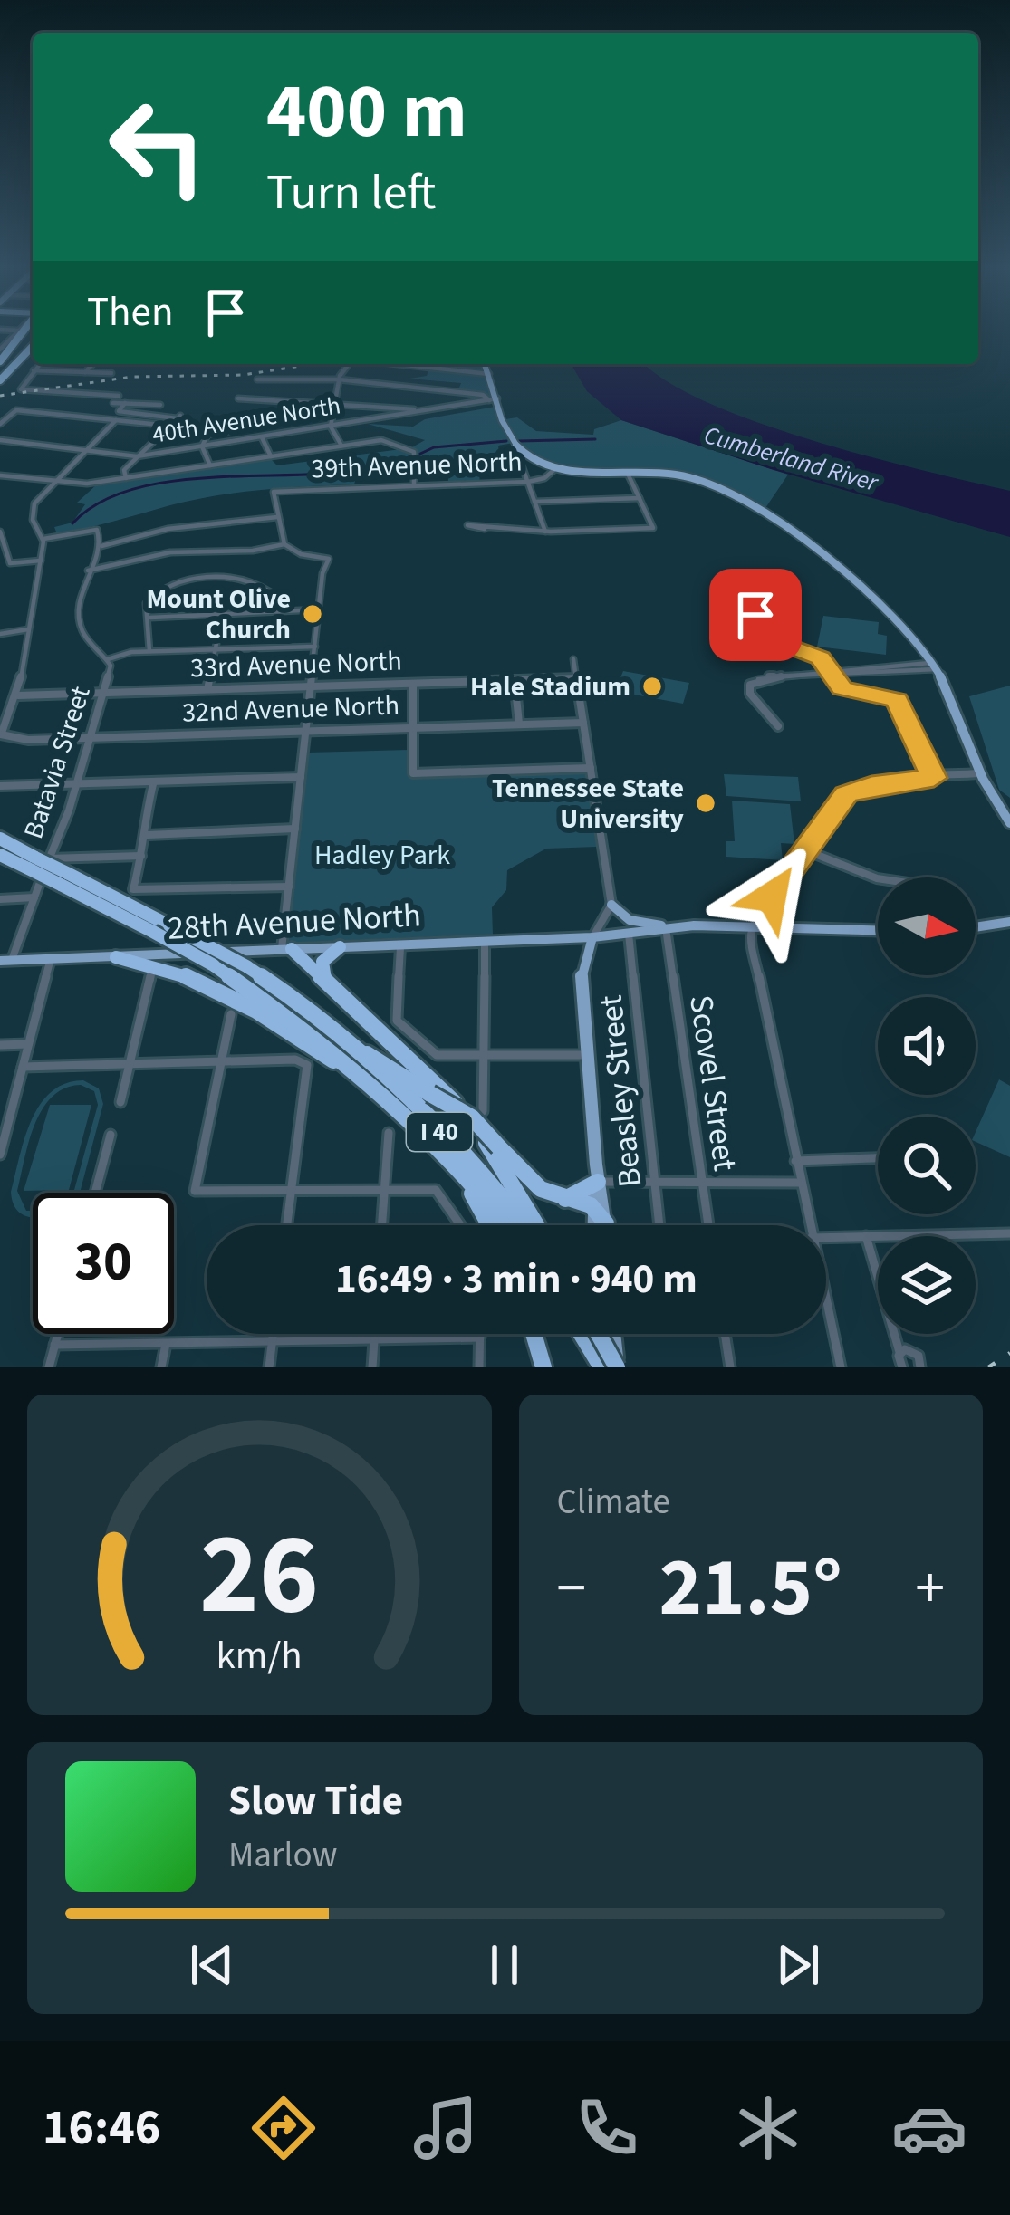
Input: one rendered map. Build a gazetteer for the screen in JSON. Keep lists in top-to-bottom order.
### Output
{
  "streets": {
    "highway": ["I 40"],
    "main road": ["28th Avenue North"],
    "street": [
      "40th Avenue North",
      "39th Avenue North",
      "33rd Avenue North",
      "32nd Avenue North",
      "Batavia Street",
      "Scovel Street",
      "Beasley Street"
    ]
  },
  "crossings": [
    ["33rd Avenue North", "Batavia Street"],
    ["32nd Avenue North", "Batavia Street"],
    ["Batavia Street", "28th Avenue North"],
    ["Batavia Street", "I 40"],
    ["28th Avenue North", "Scovel Street"],
    ["28th Avenue North", "Beasley Street"]
  ],
  "water": ["Cumberland River"],
  "parks": ["Hadley Park"],
  "places": ["Mount Olive Church", "Hale Stadium", "Tennessee State University"],
  "north": "right",
  "page": {
    "turn": ["400 m", "Turn left"],
    "then": "Then",
    "limit": "30",
    "trip": "16:49 · 3 min · 940 m",
    "tile": "Climate",
    "heat": ["−", "21.5°", "+"],
    "song": ["Slow Tide", "Marlow"],
    "tabs": "16:46",
    "gauge": ["26", "km/h"]
  }
}
